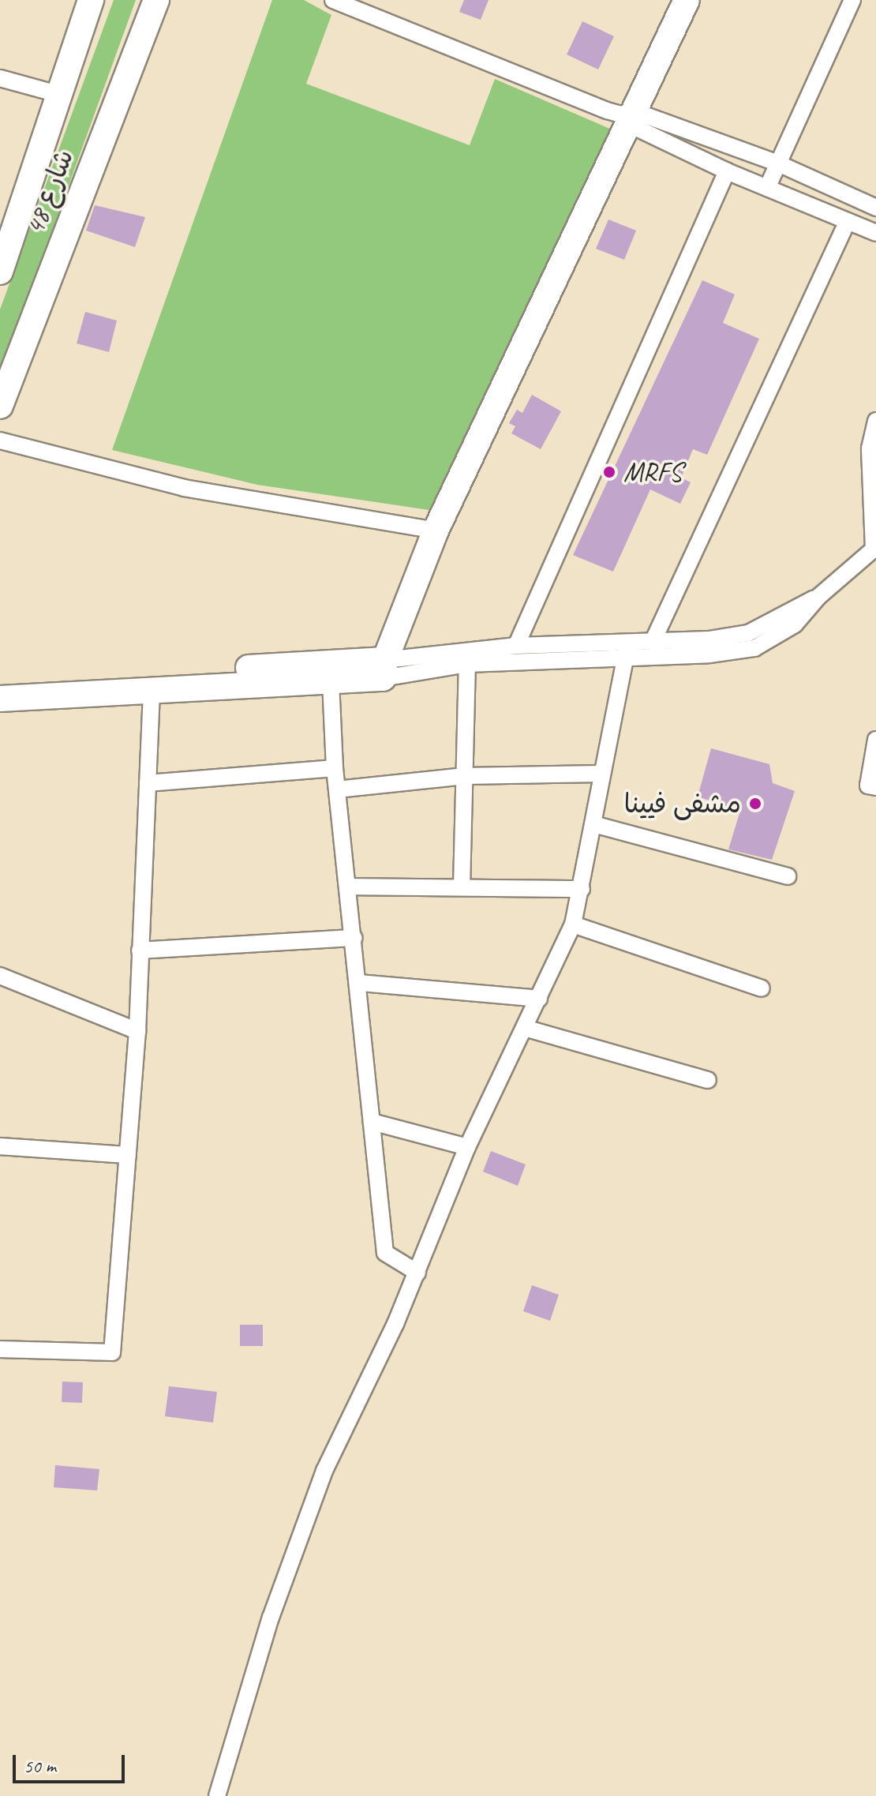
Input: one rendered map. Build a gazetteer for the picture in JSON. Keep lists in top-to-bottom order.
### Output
{
  "streets": {
    "main road": ["48 شارع"]
  },
  "places": ["MRFS", "مشفى فيينا"],
  "scale_bar": "50 m"
}
